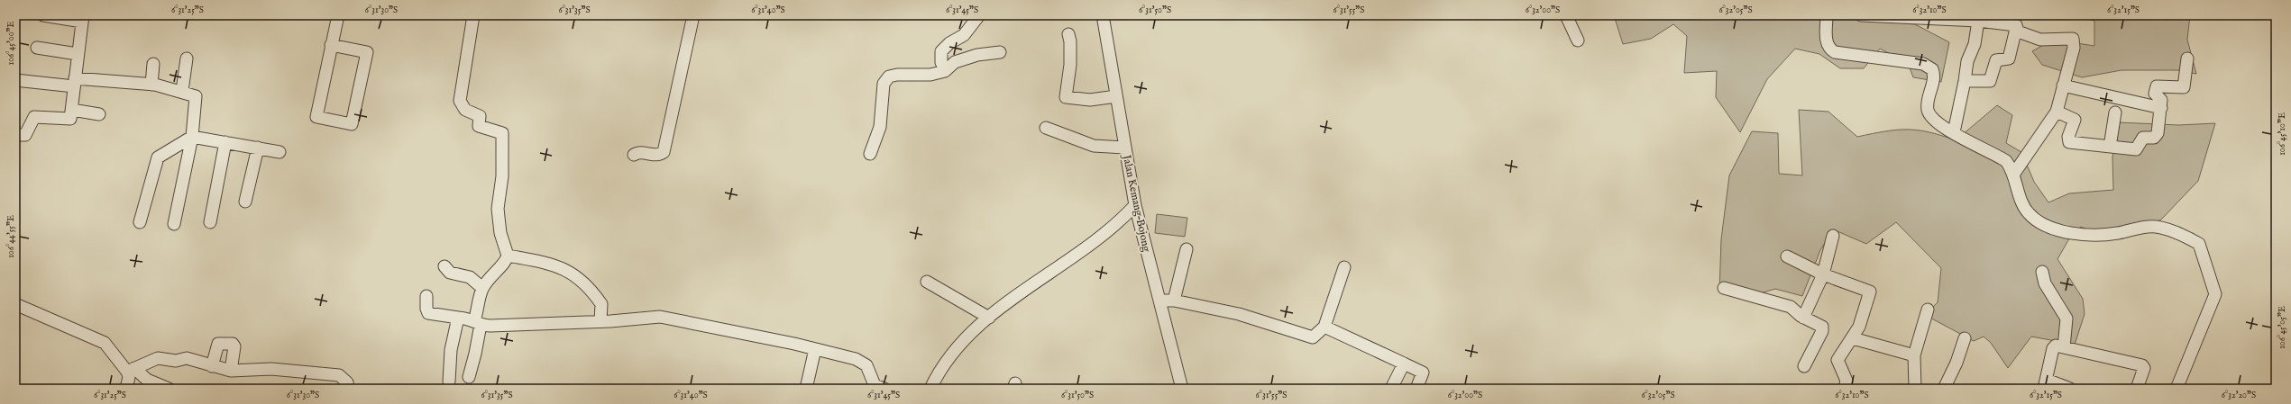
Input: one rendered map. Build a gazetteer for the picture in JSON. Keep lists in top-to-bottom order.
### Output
{
  "streets": {
    "street": ["Jalan Kemang–Bojong"]
  },
  "coordinates": [
    "6°31'25\"S",
    "6°31'30\"S",
    "6°31'35\"S",
    "6°31'40\"S",
    "6°31'45\"S",
    "6°31'50\"S",
    "6°31'55\"S",
    "6°32'00\"S",
    "6°32'05\"S",
    "6°32'10\"S",
    "6°32'15\"S",
    "106°45'00\"E",
    "106°45'10\"E",
    "106°44'55\"E",
    "106°45'05\"E",
    "6°32'20\"S"
  ]
}
